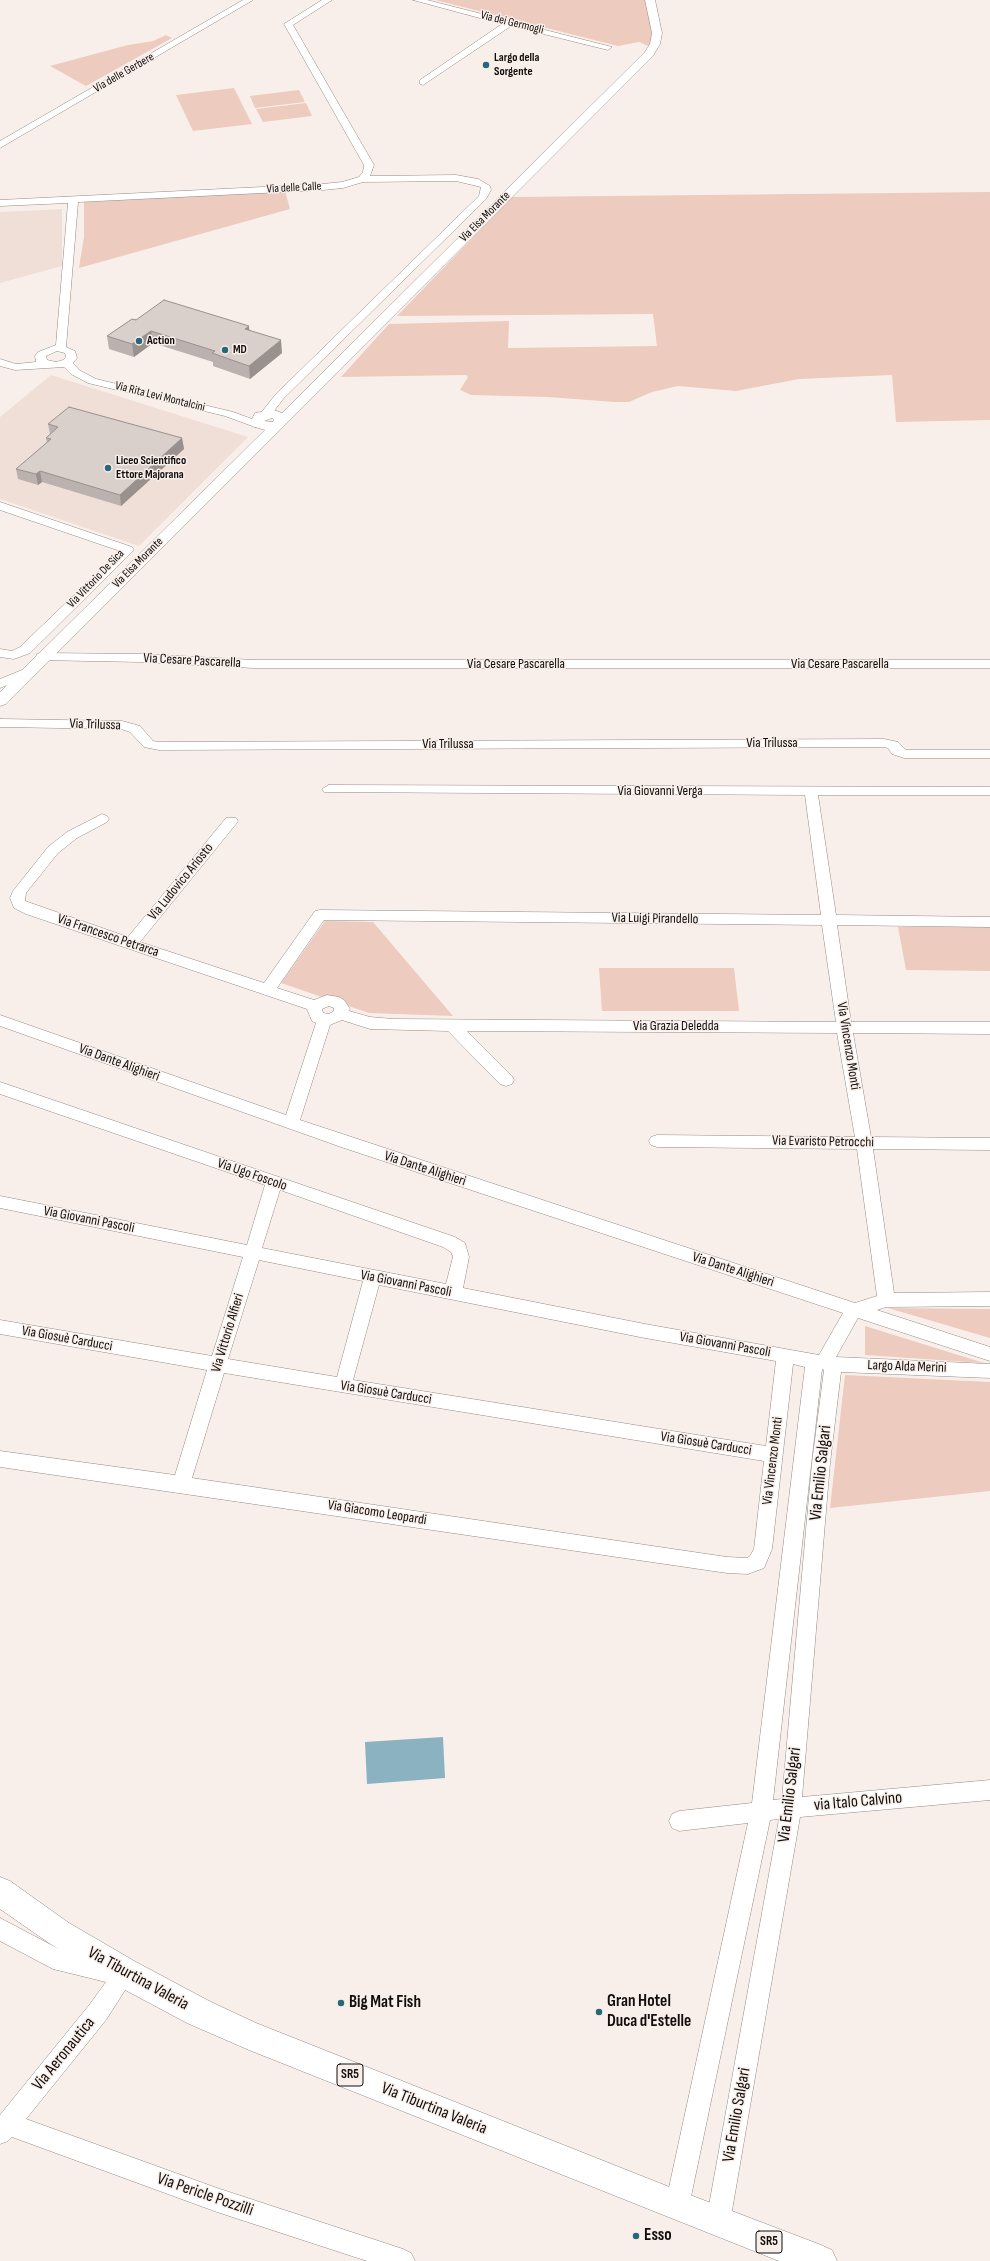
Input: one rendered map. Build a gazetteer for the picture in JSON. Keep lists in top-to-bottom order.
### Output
{
  "streets": {
    "main road": ["Via Tiburtina Valeria", "SR5"],
    "street": [
      "Via dei Germogli",
      "Via delle Gerbere",
      "Via delle Calle",
      "Via Elsa Morante",
      "Via Rita Levi Montalcini",
      "Via Vittorio De Sica",
      "Via Cesare Pascarella",
      "Via Trilussa",
      "Via Giovanni Verga",
      "Via Ludovico Ariosto",
      "Via Luigi Pirandello",
      "Via Francesco Petrarca",
      "Via Grazia Deledda",
      "Via Vincenzo Monti",
      "Via Dante Alighieri",
      "Via Evaristo Petrocchi",
      "Via Ugo Foscolo",
      "Via Giovanni Pascoli",
      "Via Vittorio Alfieri",
      "Via Giosuè Carducci",
      "Largo Alda Merini",
      "Via Emilio Salgari",
      "Via Giacomo Leopardi",
      "via Italo Calvino",
      "Via Aeronautica",
      "Via Pericle Pozzilli"
    ]
  },
  "crossings": [
    ["Via delle Calle", "Via Rita Levi Montalcini"],
    ["Via Elsa Morante", "Via Cesare Pascarella"],
    ["Via Giovanni Verga", "Via Vincenzo Monti"],
    ["Via Ludovico Ariosto", "Via Francesco Petrarca"],
    ["Via Luigi Pirandello", "Via Francesco Petrarca"],
    ["Via Luigi Pirandello", "Via Vincenzo Monti"],
    ["Via Francesco Petrarca", "Via Grazia Deledda"],
    ["Via Grazia Deledda", "Via Vincenzo Monti"],
    ["Via Vincenzo Monti", "Via Evaristo Petrocchi"],
    ["Via Vincenzo Monti", "Via Giovanni Pascoli"],
    ["Via Vincenzo Monti", "Via Giosuè Carducci"],
    ["Via Vincenzo Monti", "Via Giacomo Leopardi"],
    ["Via Dante Alighieri", "Largo Alda Merini"],
    ["Via Ugo Foscolo", "Via Giovanni Pascoli"],
    ["Via Ugo Foscolo", "Via Vittorio Alfieri"],
    ["Via Giovanni Pascoli", "Via Vittorio Alfieri"],
    ["Via Giovanni Pascoli", "Largo Alda Merini"],
    ["Via Giovanni Pascoli", "Via Emilio Salgari"],
    ["Via Vittorio Alfieri", "Via Giosuè Carducci"],
    ["Via Vittorio Alfieri", "Via Giacomo Leopardi"],
    ["Largo Alda Merini", "Via Emilio Salgari"],
    ["Via Emilio Salgari", "via Italo Calvino"],
    ["Via Emilio Salgari", "Via Tiburtina Valeria"],
    ["Via Tiburtina Valeria", "Via Aeronautica"],
    ["Via Aeronautica", "Via Pericle Pozzilli"]
  ],
  "places": [
    "Largo della Sorgente",
    "Action",
    "MD",
    "Liceo Scientifico Ettore Majorana",
    "Big Mat Fish",
    "Gran Hotel Duca d'Estelle",
    "Esso"
  ]
}
